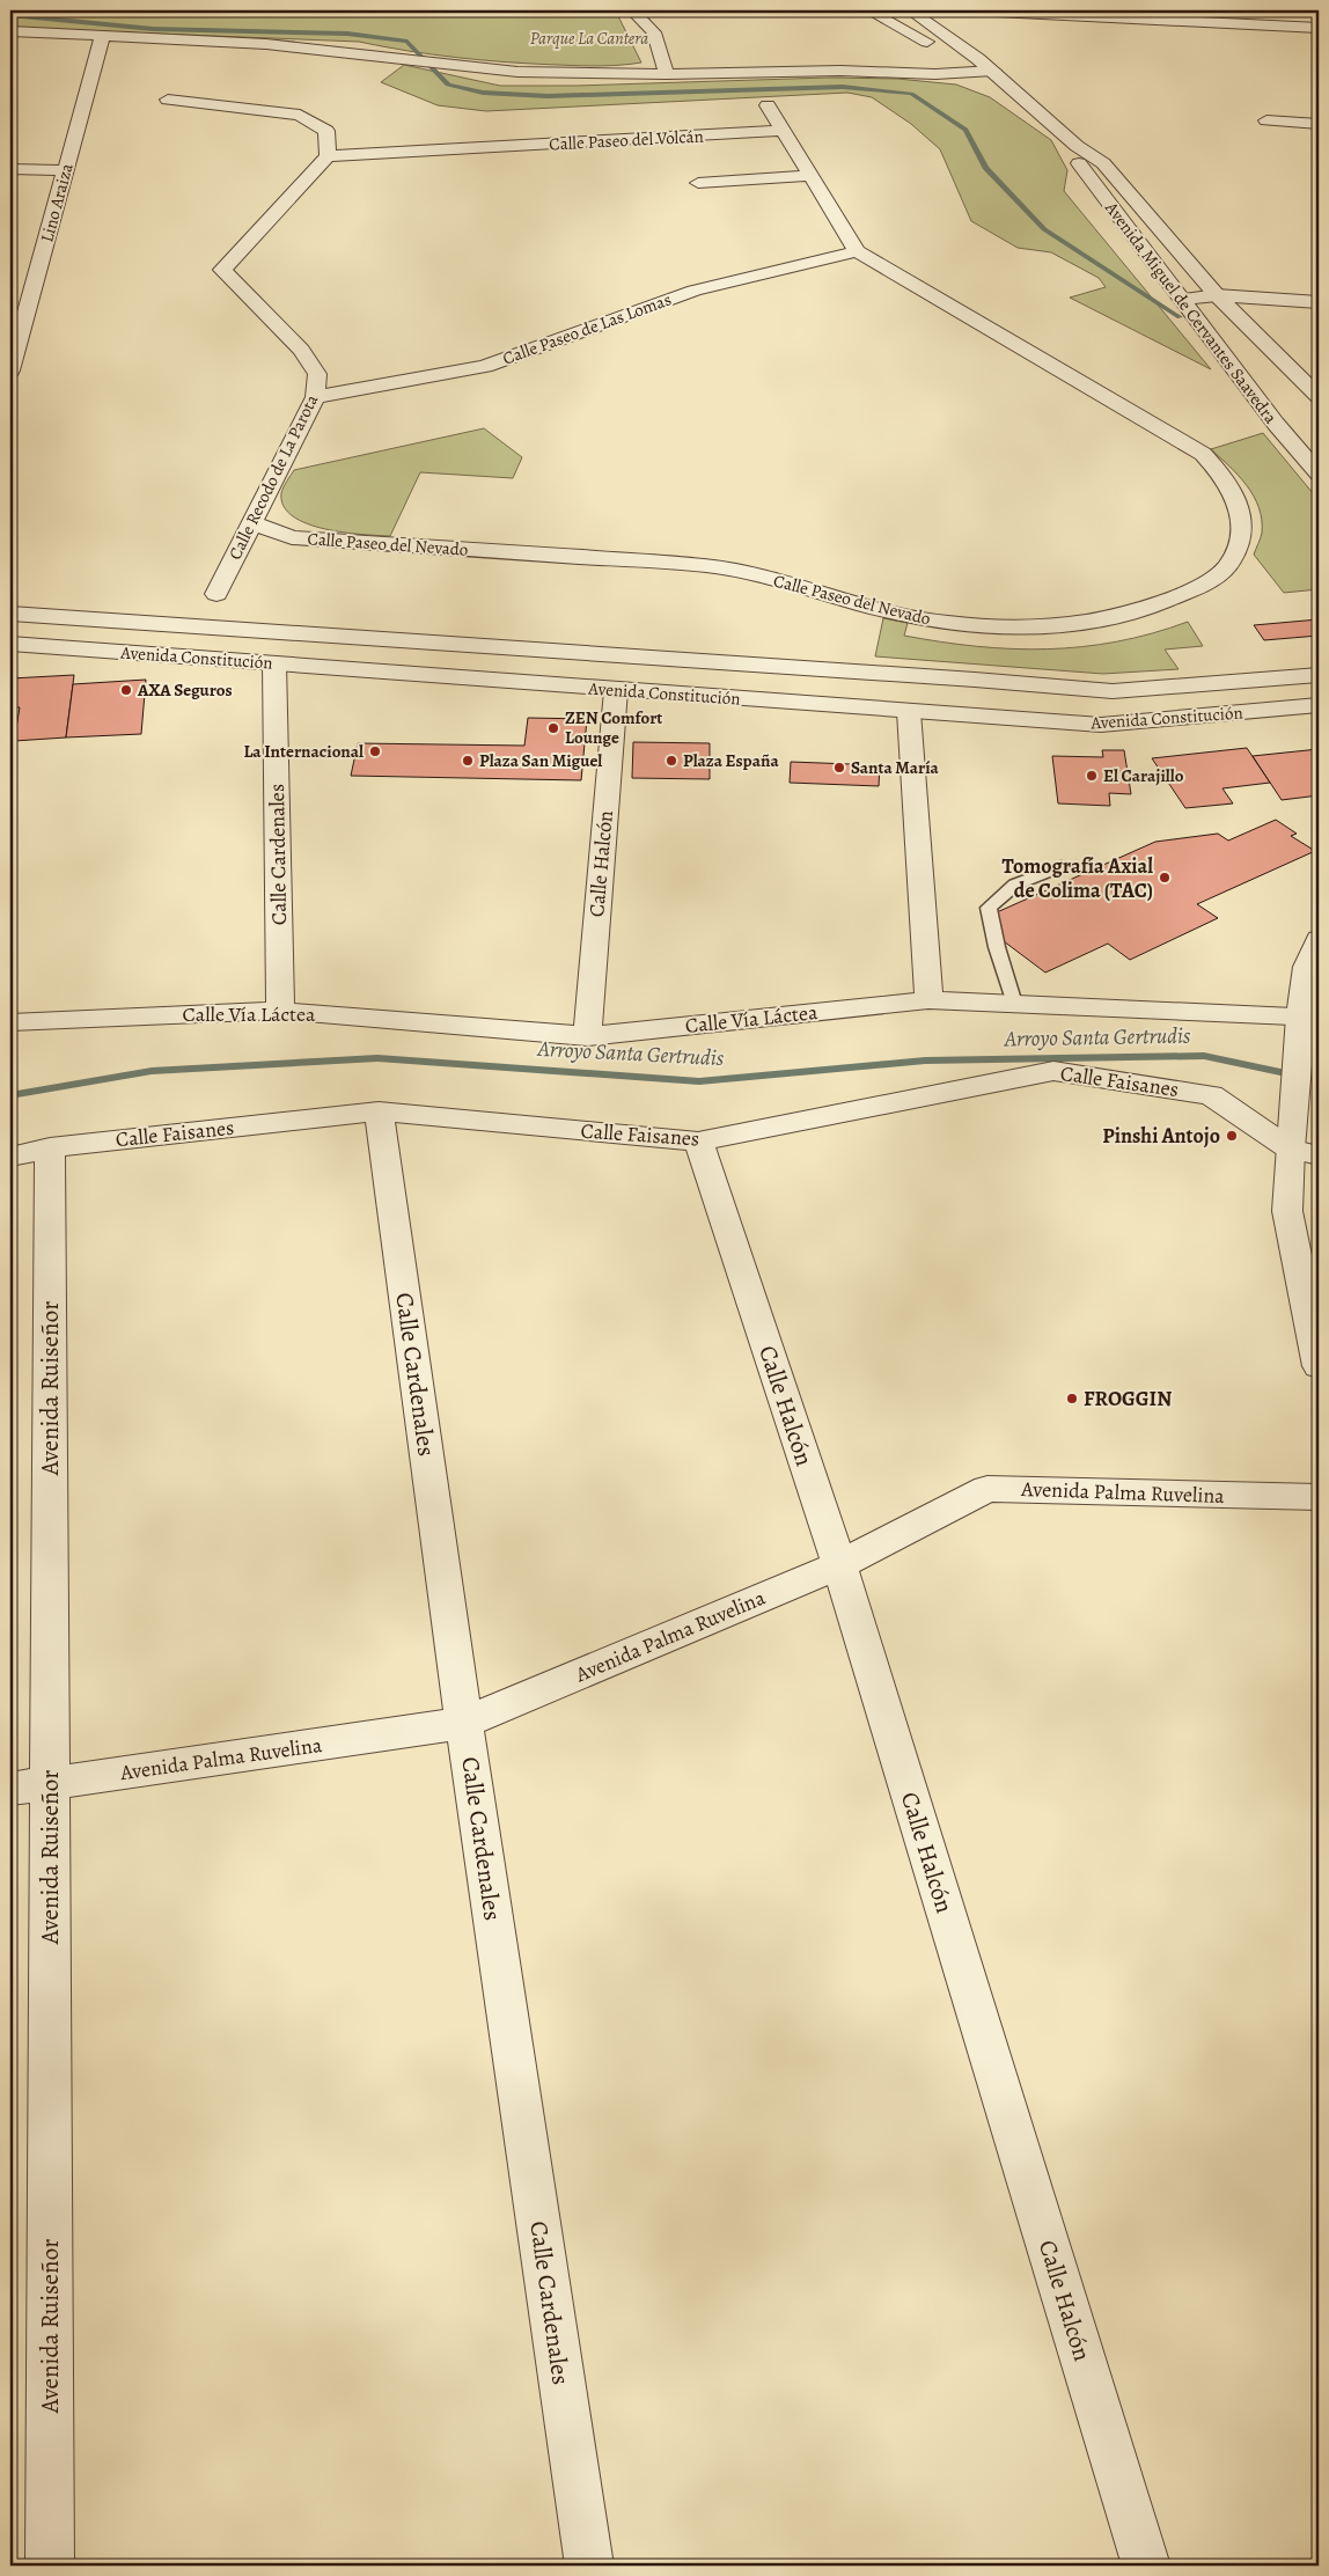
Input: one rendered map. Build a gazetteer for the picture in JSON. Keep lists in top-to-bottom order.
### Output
{
  "streets": {
    "street": [
      "Calle Paseo del Volcán",
      "Lino Araiza",
      "Avenida Miguel de Cervantes Saavedra",
      "Calle Paseo de Las Lomas",
      "Calle Recodo de La Parota",
      "Calle Paseo del Nevado",
      "Avenida Constitución",
      "Calle Cardenales",
      "Calle Halcón",
      "Calle Vía Láctea",
      "Calle Faisanes",
      "Avenida Ruiseñor",
      "Avenida Palma Ruvelina"
    ]
  },
  "crossings": [
    ["Calle Paseo del Volcán", "Calle Recodo de La Parota"],
    ["Calle Paseo de Las Lomas", "Calle Recodo de La Parota"],
    ["Calle Paseo de Las Lomas", "Calle Paseo del Nevado"],
    ["Calle Recodo de La Parota", "Calle Paseo del Nevado"],
    ["Avenida Constitución", "Calle Cardenales"],
    ["Avenida Constitución", "Calle Halcón"],
    ["Calle Cardenales", "Calle Vía Láctea"],
    ["Calle Cardenales", "Calle Faisanes"],
    ["Calle Cardenales", "Avenida Palma Ruvelina"],
    ["Calle Halcón", "Calle Vía Láctea"],
    ["Calle Halcón", "Calle Faisanes"],
    ["Calle Halcón", "Avenida Palma Ruvelina"],
    ["Calle Faisanes", "Avenida Ruiseñor"],
    ["Avenida Ruiseñor", "Avenida Palma Ruvelina"]
  ],
  "water": ["Arroyo Santa Gertrudis"],
  "parks": ["Parque La Cantera"],
  "places": [
    "AXA Seguros",
    "ZEN Comfort Lounge",
    "La Internacional",
    "Plaza San Miguel",
    "Plaza España",
    "Santa María",
    "El Carajillo",
    "Tomografía Axial de Colima (TAC)",
    "Pinshi Antojo",
    "FROGGIN"
  ]
}
